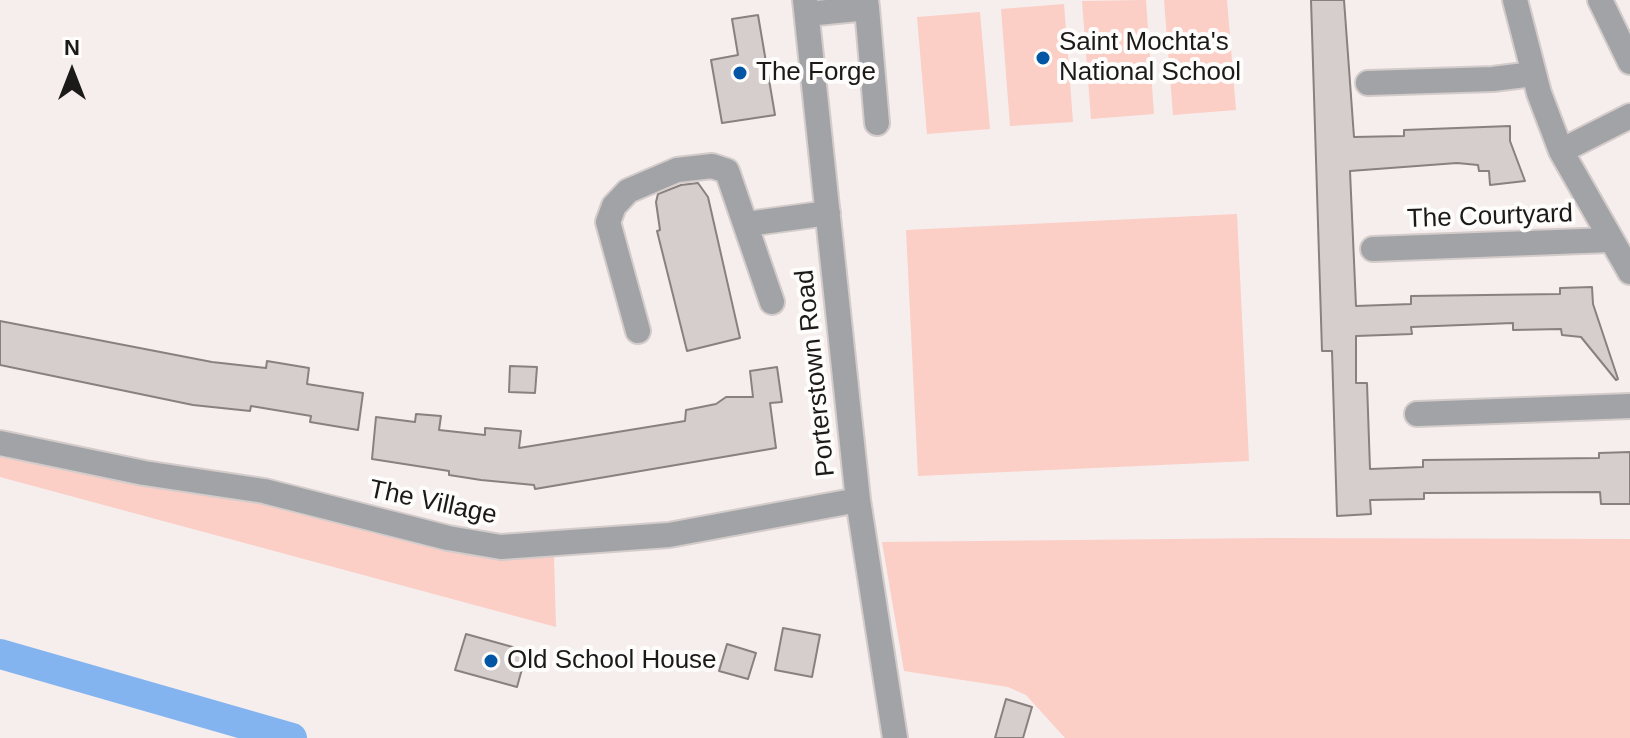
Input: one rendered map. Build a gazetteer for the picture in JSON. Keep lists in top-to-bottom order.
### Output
{
  "streets": {
    "street": ["The Courtyard", "Porterstown Road", "The Village"]
  },
  "crossings": [
    ["Porterstown Road", "The Village"]
  ],
  "places": ["Saint Mochta's National School", "The Forge", "Old School House"],
  "north": "top"
}
